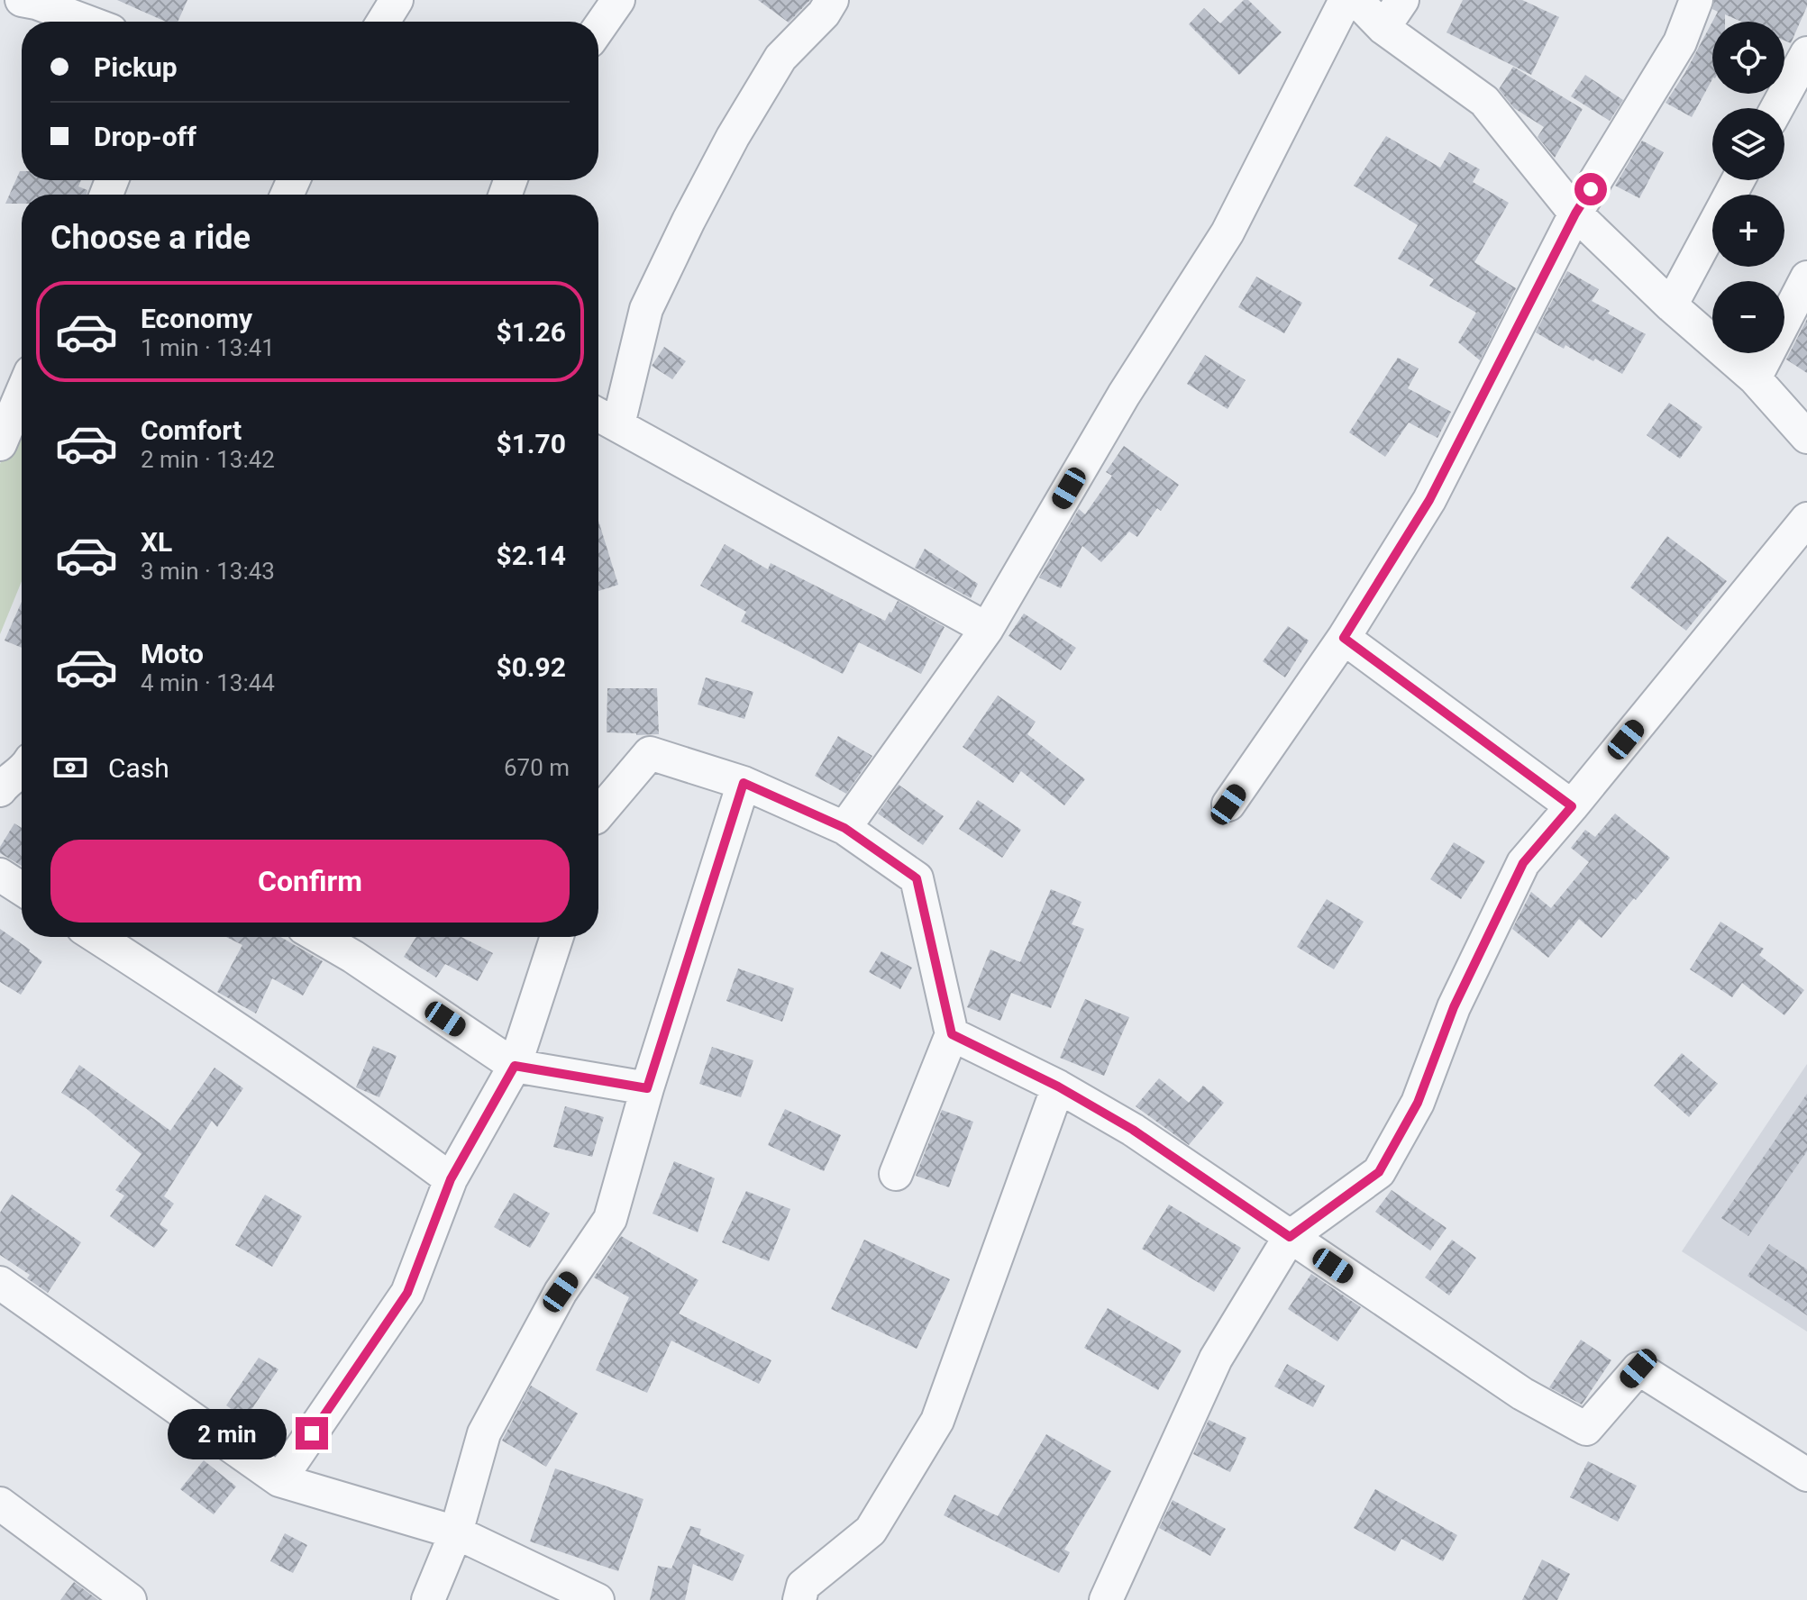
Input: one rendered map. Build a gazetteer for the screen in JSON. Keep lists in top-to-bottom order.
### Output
{
  "page": {
    "map_buttons": ["+", "−"],
    "banner": ["Pickup", "Drop-off"],
    "heading": "Choose a ride",
    "list": [
      {
        "name": "Economy",
        "note": "1 min · 13:41",
        "value": "$1.26"
      },
      {
        "name": "Comfort",
        "note": "2 min · 13:42",
        "value": "$1.70"
      },
      {
        "name": "XL",
        "note": "3 min · 13:43",
        "value": "$2.14"
      },
      {
        "name": "Moto",
        "note": "4 min · 13:44",
        "value": "$0.92"
      }
    ],
    "pay": ["Cash", "670 m"],
    "buttons": "Confirm",
    "bubble": "2 min"
  }
}
